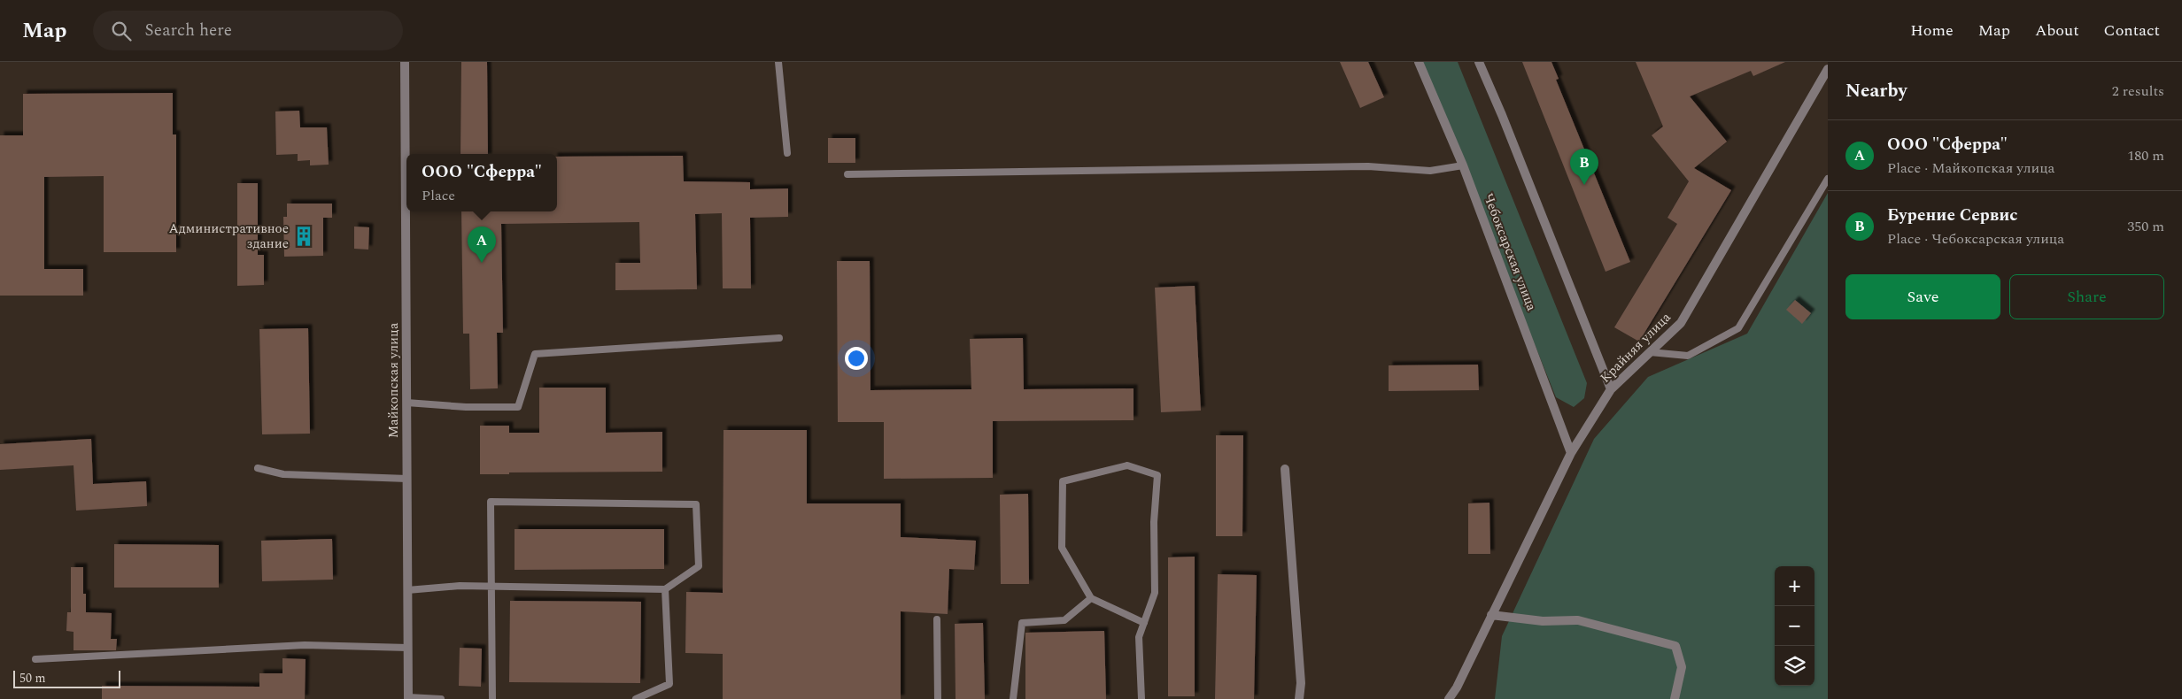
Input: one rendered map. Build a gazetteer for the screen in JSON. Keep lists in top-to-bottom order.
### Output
{
  "streets": {
    "street": ["Чебоксарская улица", "Крайняя улица", "Майкопская улица"]
  },
  "crossings": [
    ["Чебоксарская улица", "Крайняя улица"]
  ],
  "places": {
    "building": ["Административное здание"]
  },
  "scale_bar": "50 m",
  "page": {
    "header": "Map",
    "search": "Search here",
    "nav": [
      "Home",
      "Map",
      "About",
      "Contact"
    ],
    "heading": ["Nearby", "2 results"],
    "list": [
      {
        "mark": "A",
        "name": "ООО \"Сферра\"",
        "note": "Place · Майкопская улица",
        "value": "180 m"
      },
      {
        "mark": "B",
        "name": "Бурение Сервис",
        "note": "Place · Чебоксарская улица",
        "value": "350 m"
      }
    ],
    "pins": ["B", "A"],
    "popup": ["ООО \"Сферра\"", "Place"],
    "buttons": ["Save", "Share"],
    "map_buttons": ["+", "−"],
    "scale": "50 m"
  }
}
